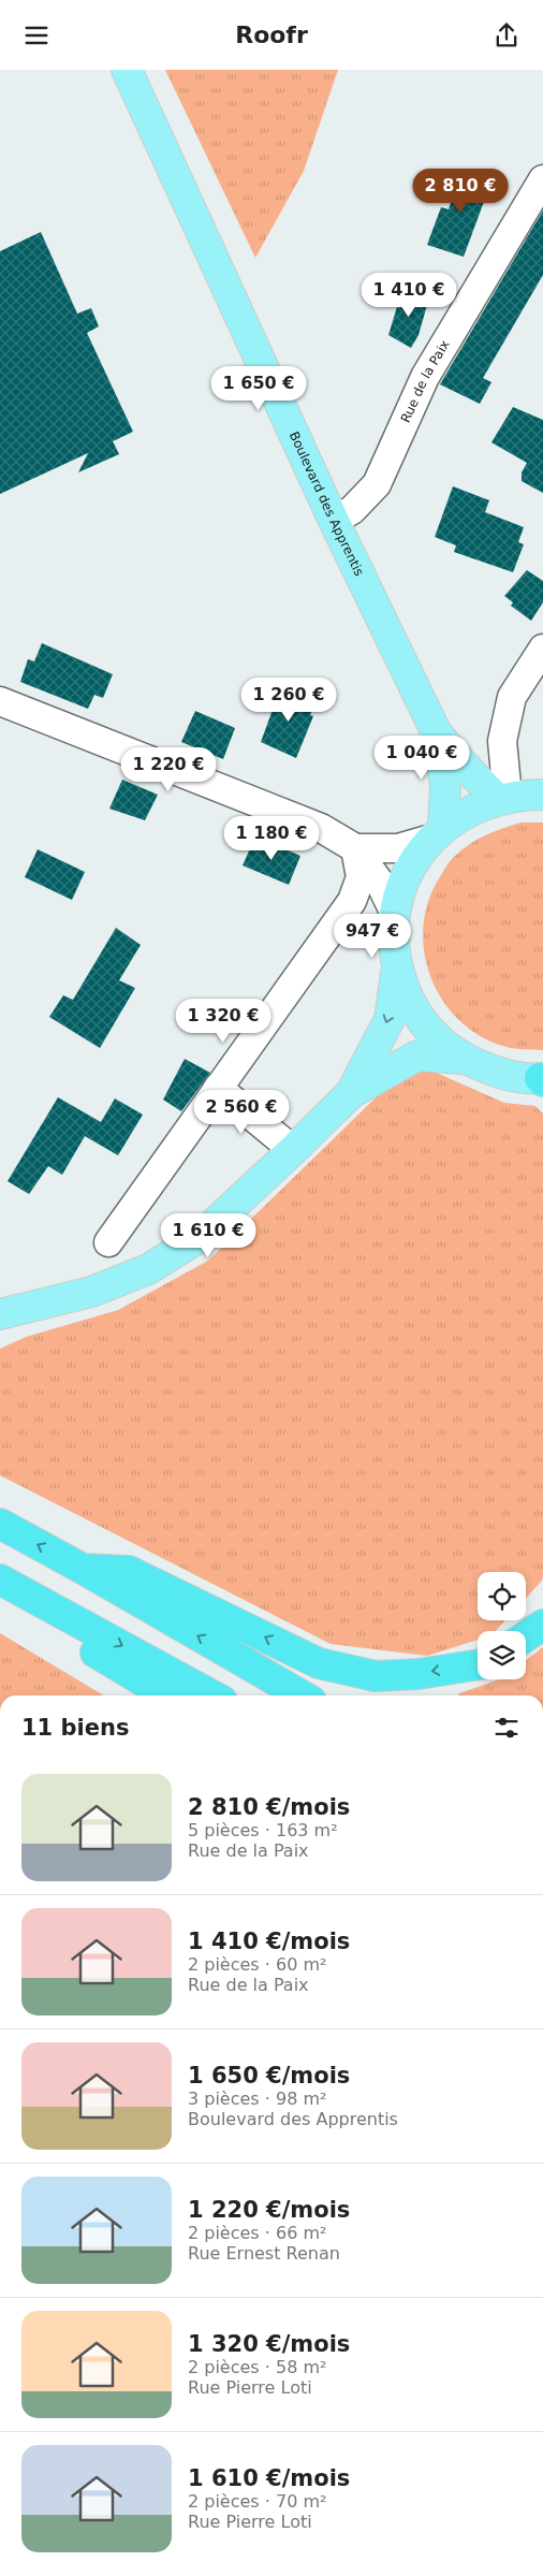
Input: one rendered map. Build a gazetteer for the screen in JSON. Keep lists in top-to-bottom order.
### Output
{
  "streets": {
    "main road": ["Boulevard des Apprentis"],
    "street": ["Rue de la Paix"]
  },
  "crossings": [
    ["Rue de la Paix", "Boulevard des Apprentis"]
  ],
  "page": {
    "header": "Roofr",
    "price": [
      "2 810 €",
      "1 410 €",
      "1 650 €",
      "1 260 €",
      "1 040 €",
      "1 220 €",
      "1 180 €",
      "947 €",
      "1 320 €",
      "2 560 €",
      "1 610 €"
    ],
    "heading": "11 biens",
    "list": [
      {
        "name": "2 810 €/mois",
        "note": "5 pièces · 163 m² · Rue de la Paix"
      },
      {
        "name": "1 410 €/mois",
        "note": "2 pièces · 60 m² · Rue de la Paix"
      },
      {
        "name": "1 650 €/mois",
        "note": "3 pièces · 98 m² · Boulevard des Apprentis"
      },
      {
        "name": "1 220 €/mois",
        "note": "2 pièces · 66 m² · Rue Ernest Renan"
      },
      {
        "name": "1 320 €/mois",
        "note": "2 pièces · 58 m² · Rue Pierre Loti"
      },
      {
        "name": "1 610 €/mois",
        "note": "2 pièces · 70 m² · Rue Pierre Loti"
      }
    ]
  }
}
